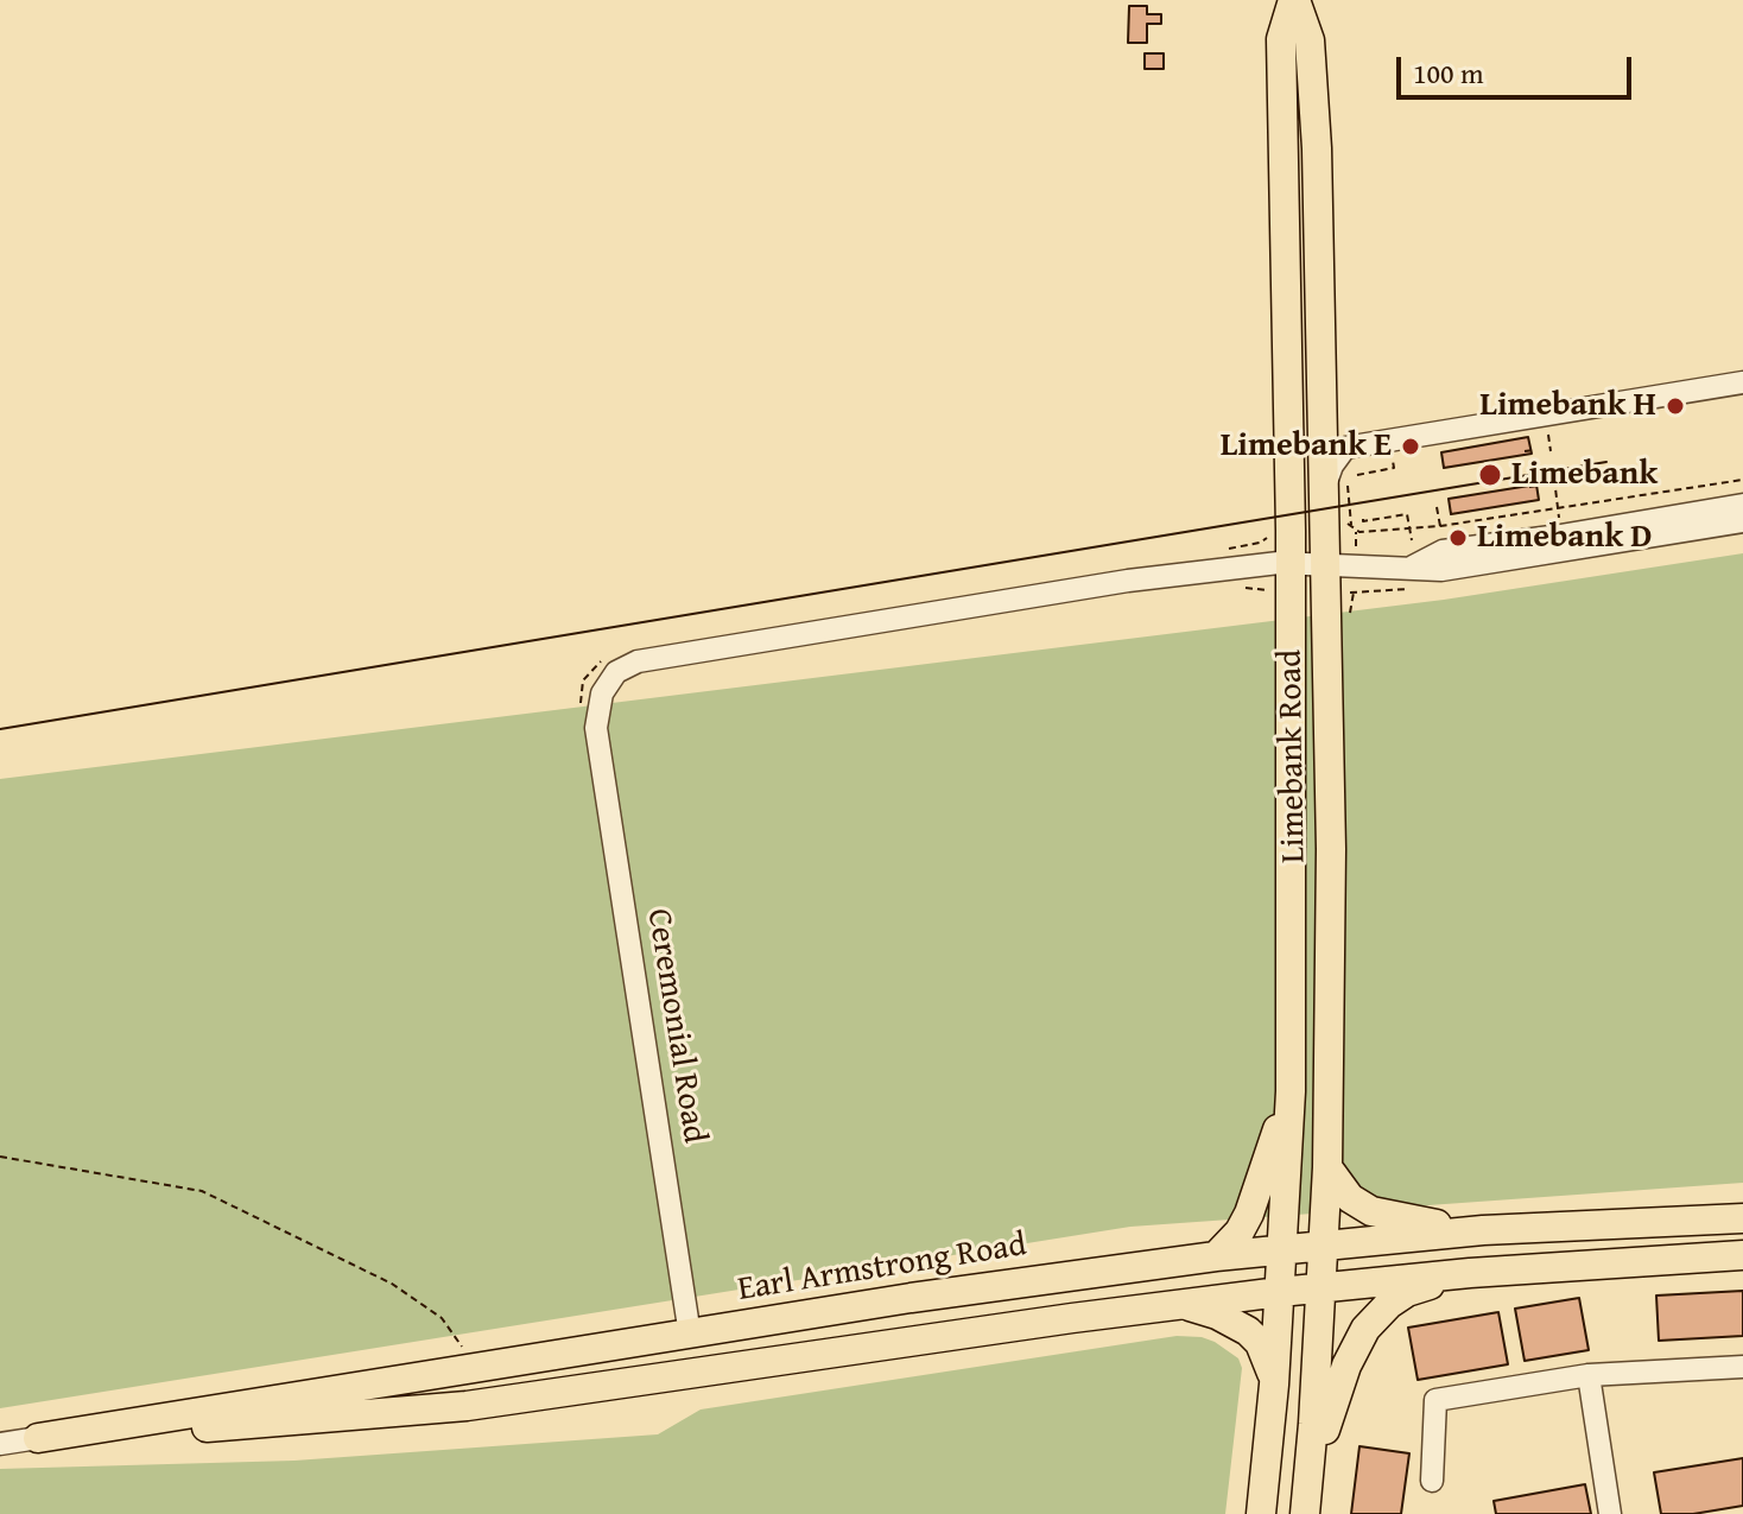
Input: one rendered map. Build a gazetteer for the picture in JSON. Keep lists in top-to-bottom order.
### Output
{
  "streets": {
    "main road": ["Limebank Road", "Earl Armstrong Road"],
    "street": ["Ceremonial Road"]
  },
  "crossings": [
    ["Limebank Road", "Ceremonial Road"],
    ["Limebank Road", "Earl Armstrong Road"],
    ["Ceremonial Road", "Earl Armstrong Road"]
  ],
  "places": [
    "Limebank H",
    "Limebank E",
    "Limebank",
    "Limebank D"
  ],
  "scale_bar": "100 m"
}
